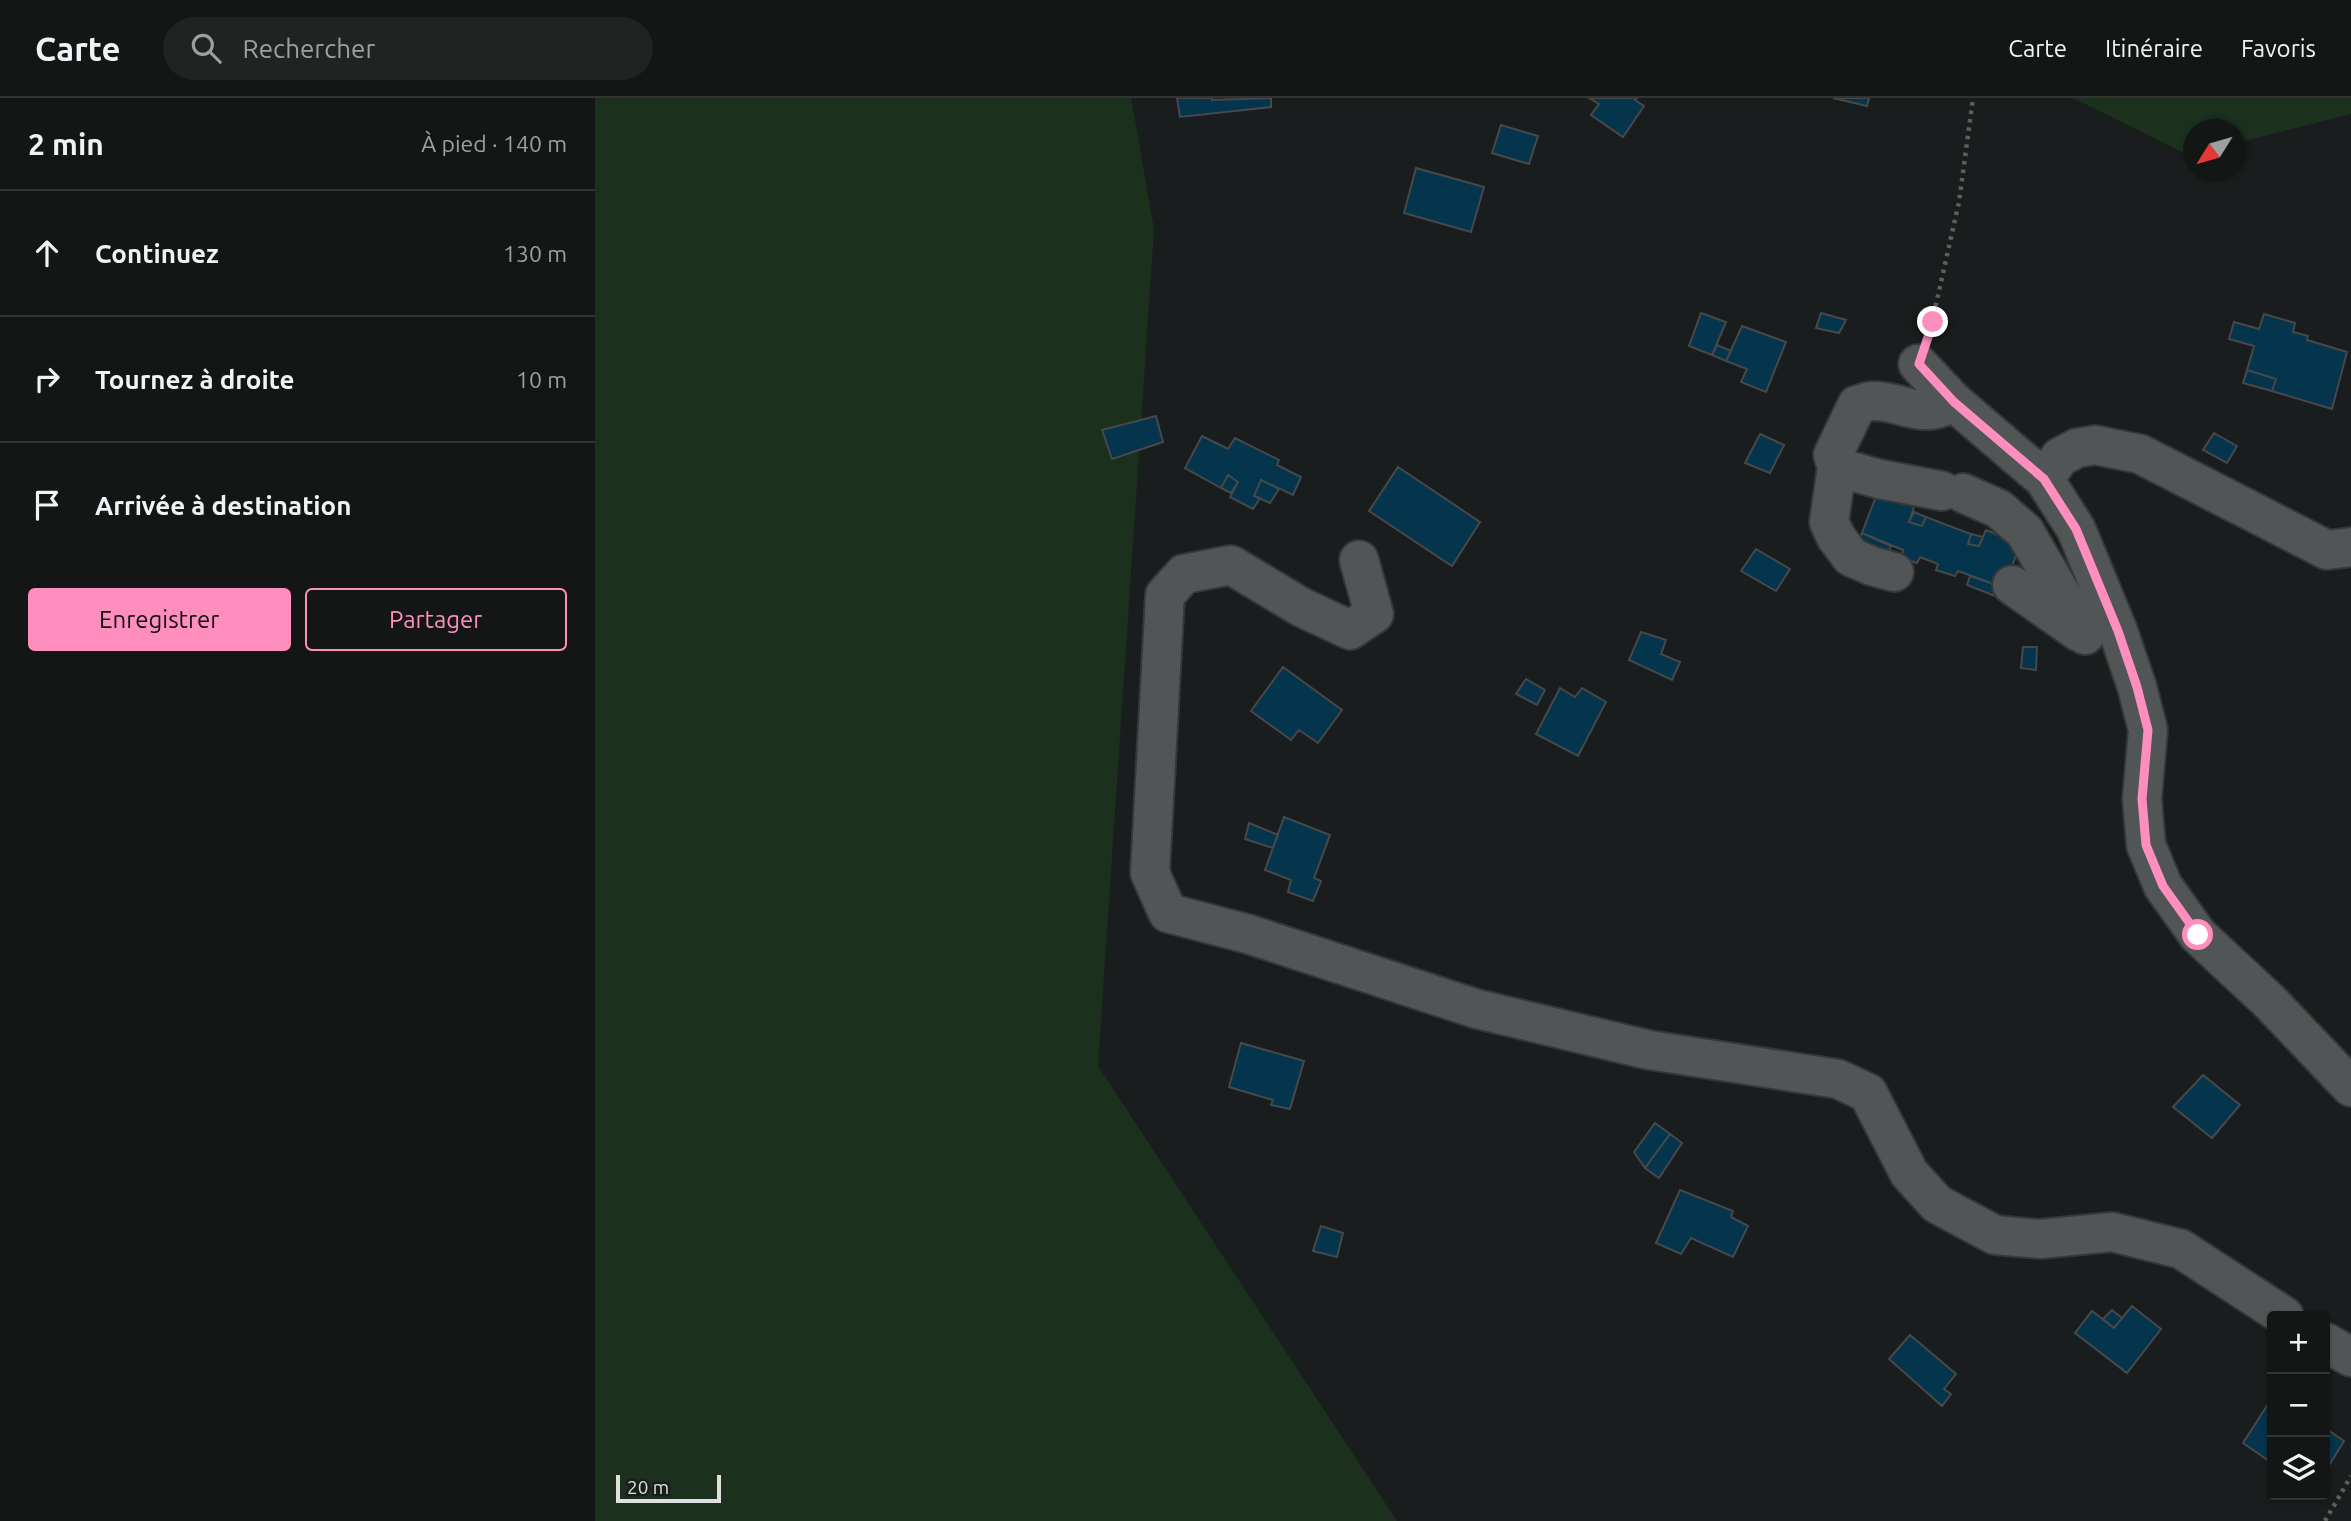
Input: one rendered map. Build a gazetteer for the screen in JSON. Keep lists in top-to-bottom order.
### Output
{
  "scale_bar": "20 m",
  "north": "bottom left",
  "page": {
    "header": "Carte",
    "search": "Rechercher",
    "nav": ["Carte", "Itinéraire", "Favoris"],
    "heading": ["2 min", "À pied · 140 m"],
    "list": [
      ["Continuez", "130 m"],
      ["Tournez à droite", "10 m"],
      "Arrivée à destination"
    ],
    "buttons": ["Enregistrer", "Partager"],
    "map_buttons": ["+", "−"],
    "scale": "20 m"
  }
}
